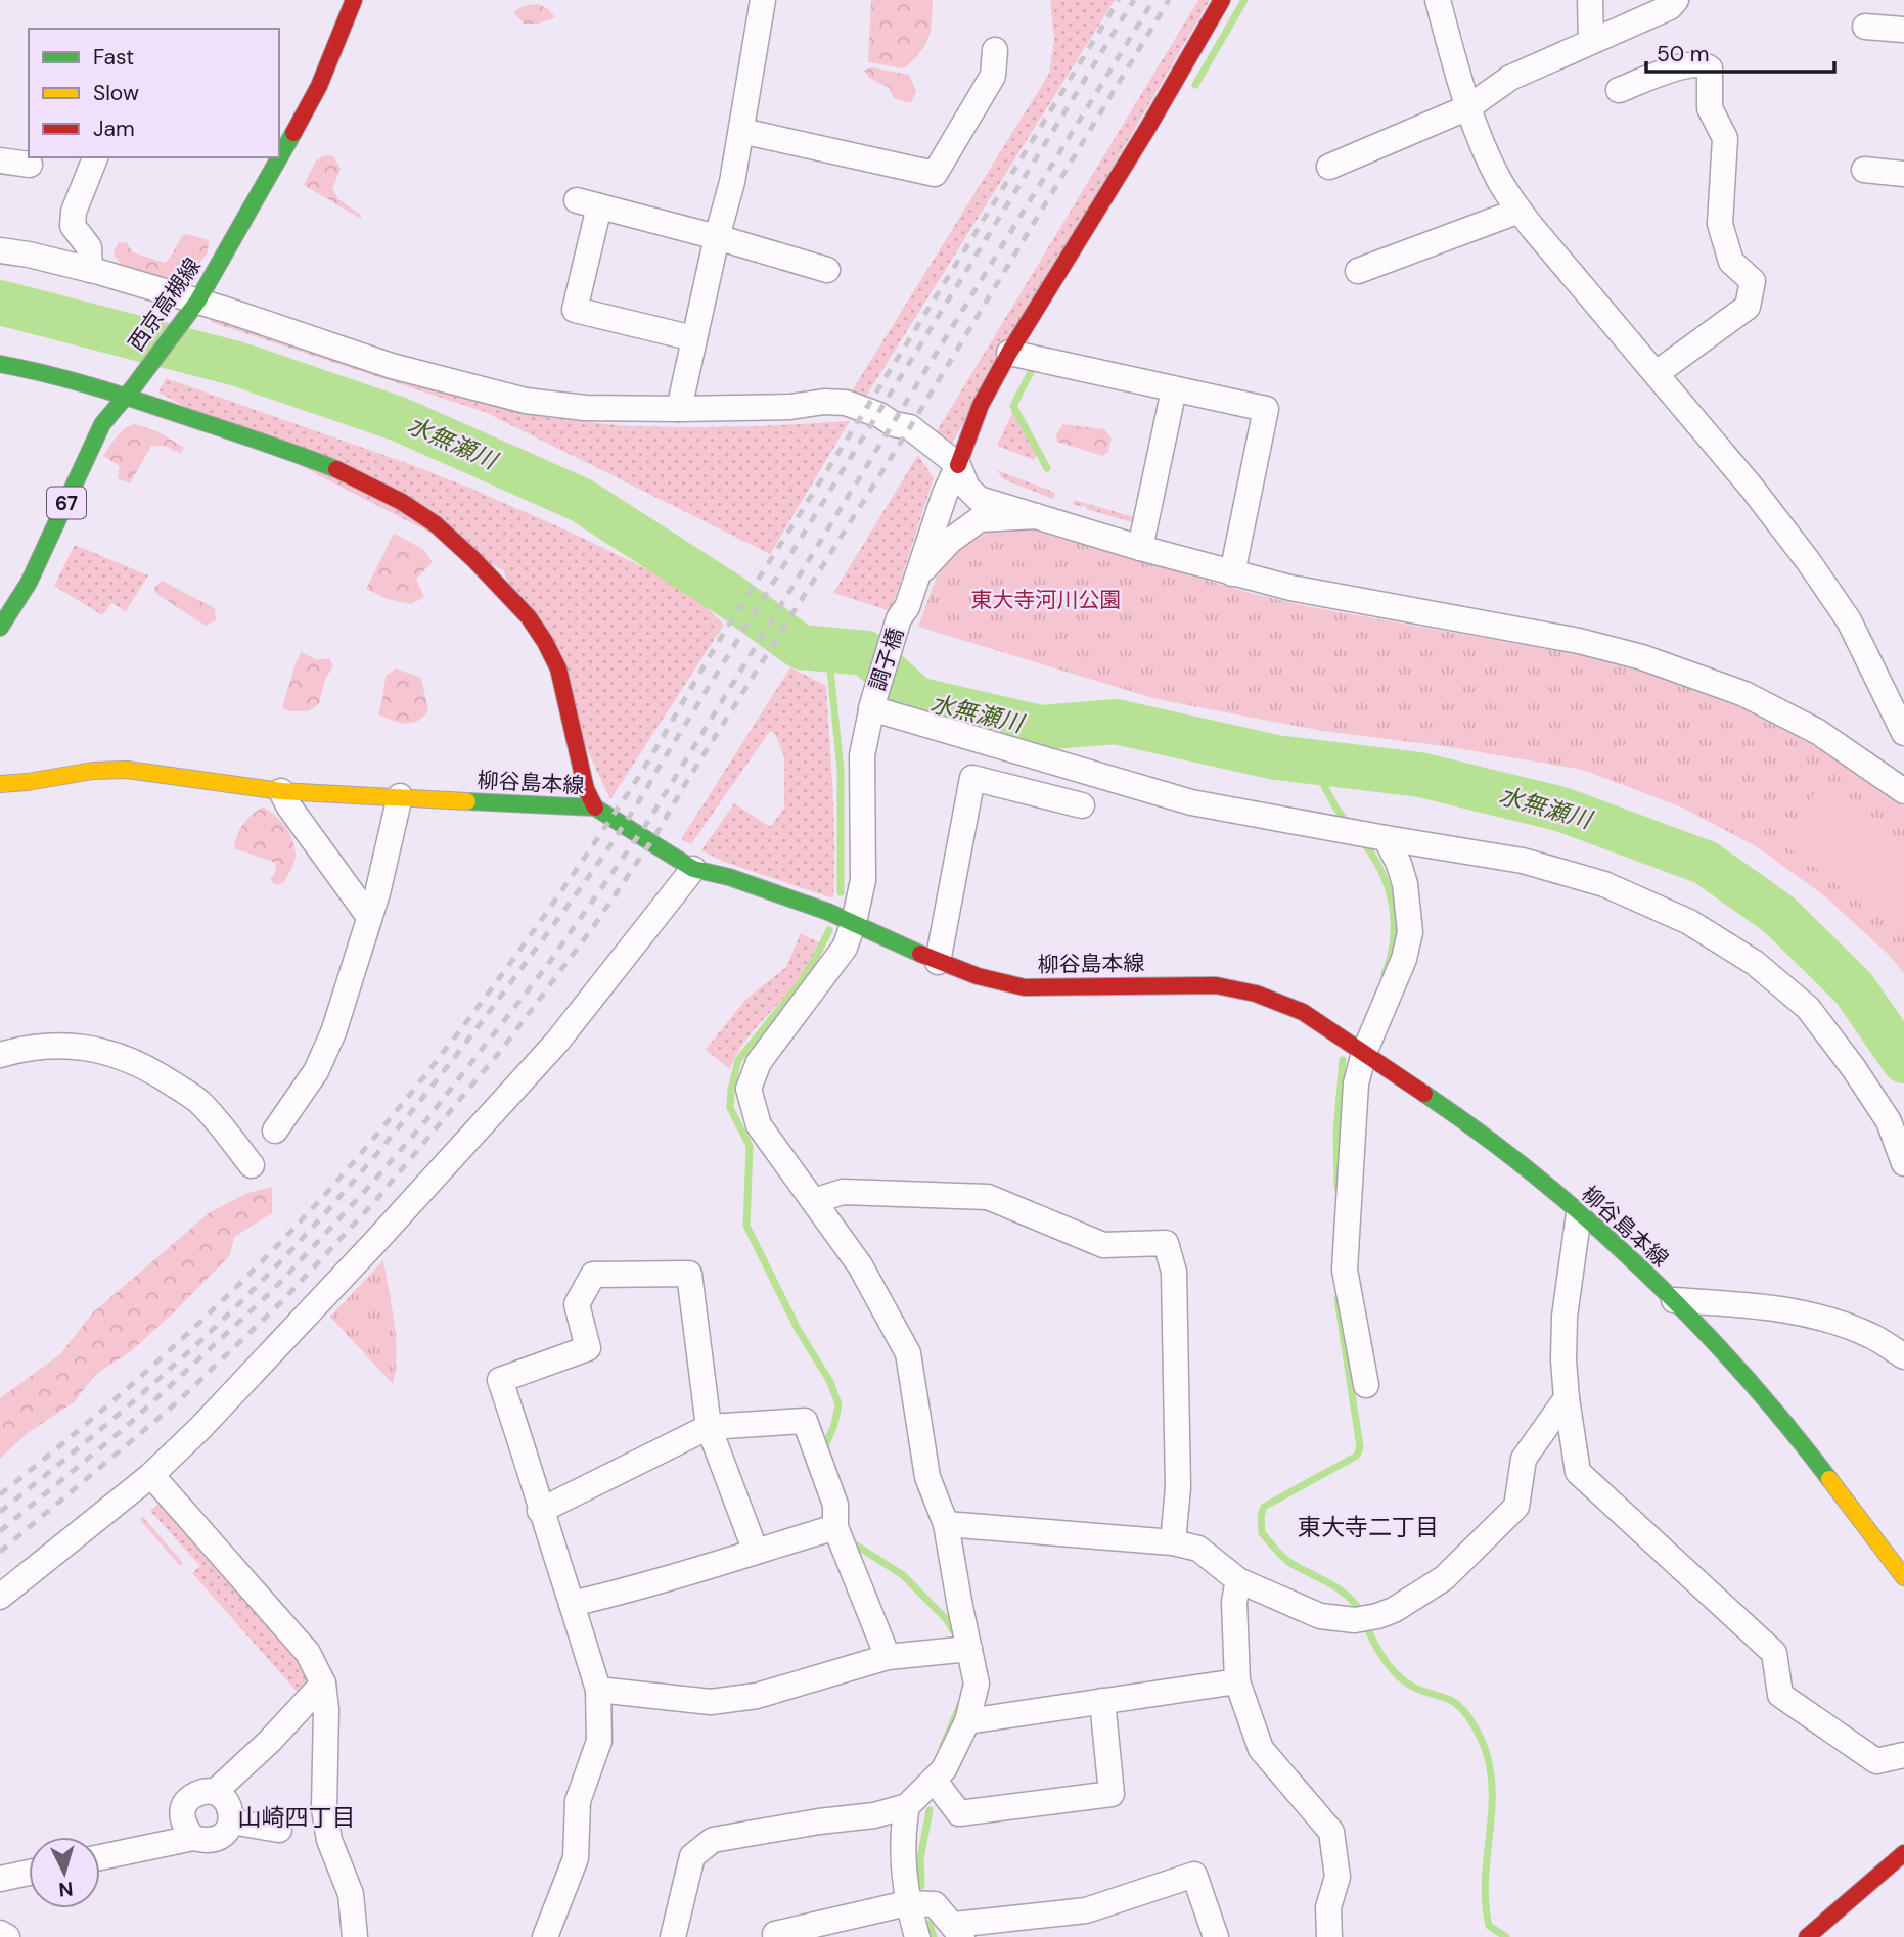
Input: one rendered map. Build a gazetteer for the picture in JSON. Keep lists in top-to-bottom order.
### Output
{
  "streets": {
    "main road": ["西京高槻線", "67", "柳谷島本線"],
    "street": ["調子橋"]
  },
  "crossings": [
    ["調子橋", "柳谷島本線"]
  ],
  "districts": ["東大寺二丁目", "山崎四丁目"],
  "water": ["水無瀬川"],
  "parks": ["東大寺河川公園"],
  "legend": ["Fast", "Slow", "Jam"],
  "scale_bar": "50 m",
  "north": "bottom"
}
